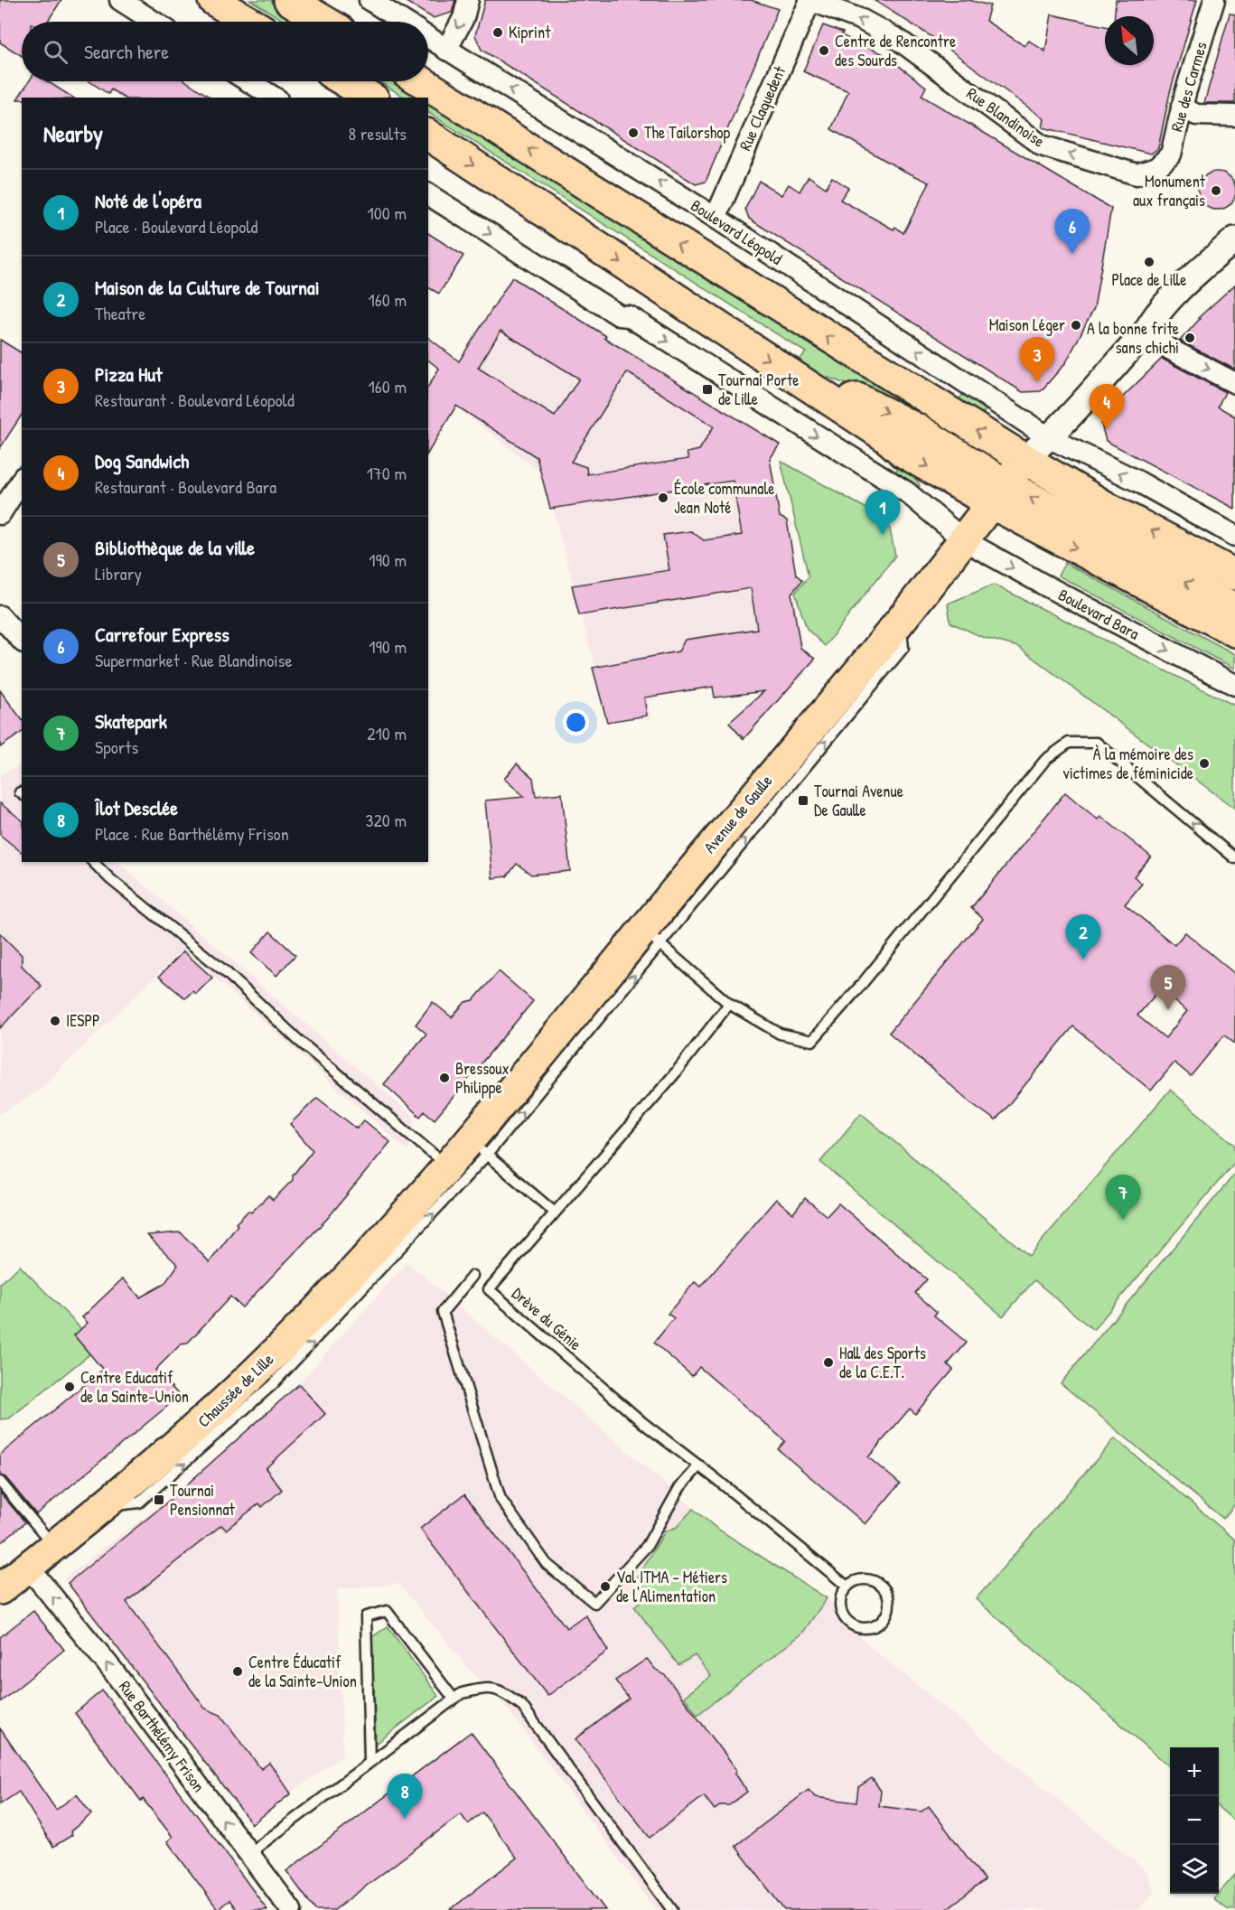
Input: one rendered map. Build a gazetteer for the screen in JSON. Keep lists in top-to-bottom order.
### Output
{
  "streets": {
    "main road": ["Avenue de Gaulle", "Chaussée de Lille"],
    "street": [
      "Rue des Carmes",
      "Rue Claquedent",
      "Rue Blandinoise",
      "Boulevard Léopold",
      "Boulevard Bara",
      "Rue Barthélémy Frison"
    ],
    "lane": ["Drève du Génie"]
  },
  "crossings": [
    ["Rue des Carmes", "Rue Blandinoise"],
    ["Rue Claquedent", "Rue Blandinoise"],
    ["Rue Claquedent", "Boulevard Léopold"],
    ["Boulevard Bara", "Avenue de Gaulle"],
    ["Avenue de Gaulle", "Chaussée de Lille"],
    ["Chaussée de Lille", "Rue Barthélémy Frison"]
  ],
  "one_way": ["Rue Blandinoise", "Rue Barthélémy Frison"],
  "places": {
    "other": [
      "Kiprint",
      "Centre de Rencontre des Sourds",
      "The Tailorshop",
      "Monument aux français",
      "Place de Lille",
      "Maison Léger",
      "A la bonne frite sans chichi",
      "École communale Jean Noté",
      "À la mémoire des victimes de féminicide",
      "IESPP",
      "Bressoux Philippe",
      "Hall des Sports de la C.E.T.",
      "Centre Educatif de la Sainte-Union",
      "Val ITMA - Métiers de l'Alimentation",
      "Centre Éducatif de la Sainte-Union"
    ],
    "transit": ["Tournai Porte de Lille", "Tournai Avenue De Gaulle", "Tournai Pensionnat"]
  },
  "north": "top left",
  "page": {
    "search": "Search here",
    "heading": ["Nearby", "8 results"],
    "list": [
      {
        "mark": "1",
        "name": "Noté de l'opéra",
        "note": "Place · Boulevard Léopold",
        "value": "100 m"
      },
      {
        "mark": "2",
        "name": "Maison de la Culture de Tournai",
        "note": "Theatre",
        "value": "160 m"
      },
      {
        "mark": "3",
        "name": "Pizza Hut",
        "note": "Restaurant · Boulevard Léopold",
        "value": "160 m"
      },
      {
        "mark": "4",
        "name": "Dog Sandwich",
        "note": "Restaurant · Boulevard Bara",
        "value": "170 m"
      },
      {
        "mark": "5",
        "name": "Bibliothèque de la ville",
        "note": "Library",
        "value": "190 m"
      },
      {
        "mark": "6",
        "name": "Carrefour Express",
        "note": "Supermarket · Rue Blandinoise",
        "value": "190 m"
      },
      {
        "mark": "7",
        "name": "Skatepark",
        "note": "Sports",
        "value": "210 m"
      },
      {
        "mark": "8",
        "name": "Îlot Desclée",
        "note": "Place · Rue Barthélémy Frison",
        "value": "320 m"
      }
    ],
    "pins": [
      "6",
      "3",
      "4",
      "1",
      "2",
      "5",
      "7",
      "8"
    ],
    "map_buttons": ["+", "−"]
  }
}
